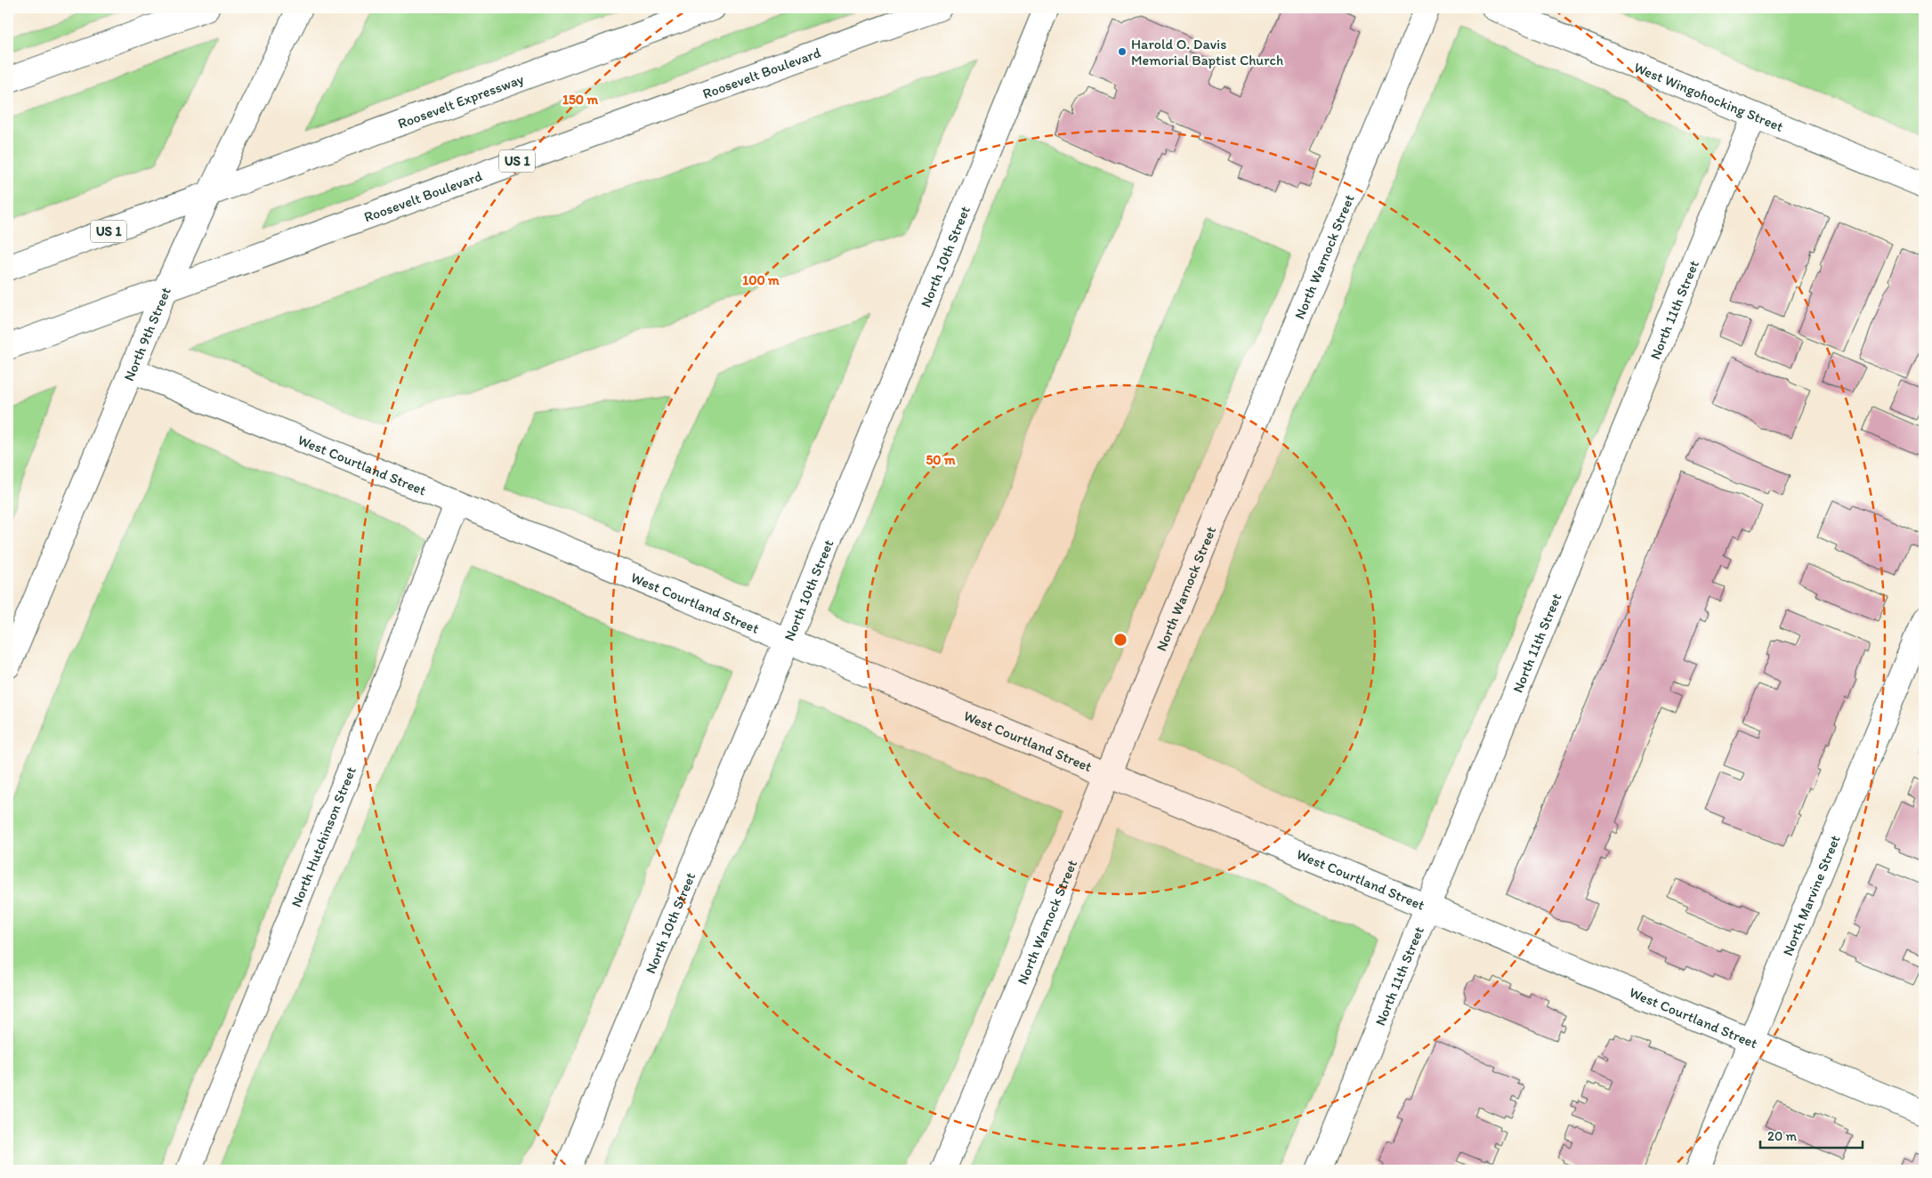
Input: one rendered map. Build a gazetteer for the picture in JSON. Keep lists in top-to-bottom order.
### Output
{
  "streets": {
    "main road": [
      "Roosevelt Boulevard",
      "West Wingohocking Street",
      "Roosevelt Expressway",
      "US 1",
      "North 10th Street",
      "North Warnock Street",
      "North 11th Street",
      "North 9th Street",
      "West Courtland Street",
      "North Hutchinson Street",
      "North Marvine Street"
    ]
  },
  "crossings": [
    ["Roosevelt Boulevard", "North 9th Street"],
    ["West Wingohocking Street", "North 11th Street"],
    ["Roosevelt Expressway", "US 1"],
    ["Roosevelt Expressway", "North 9th Street"],
    ["US 1", "North 9th Street"],
    ["North 10th Street", "West Courtland Street"],
    ["North Warnock Street", "West Courtland Street"],
    ["North 11th Street", "West Courtland Street"],
    ["North 9th Street", "West Courtland Street"],
    ["West Courtland Street", "North Hutchinson Street"],
    ["West Courtland Street", "North Marvine Street"]
  ],
  "places": ["Harold O. Davis Memorial Baptist Church"],
  "scale_bar": "20 m",
  "rings": ["150 m", "100 m", "50 m"]
}
